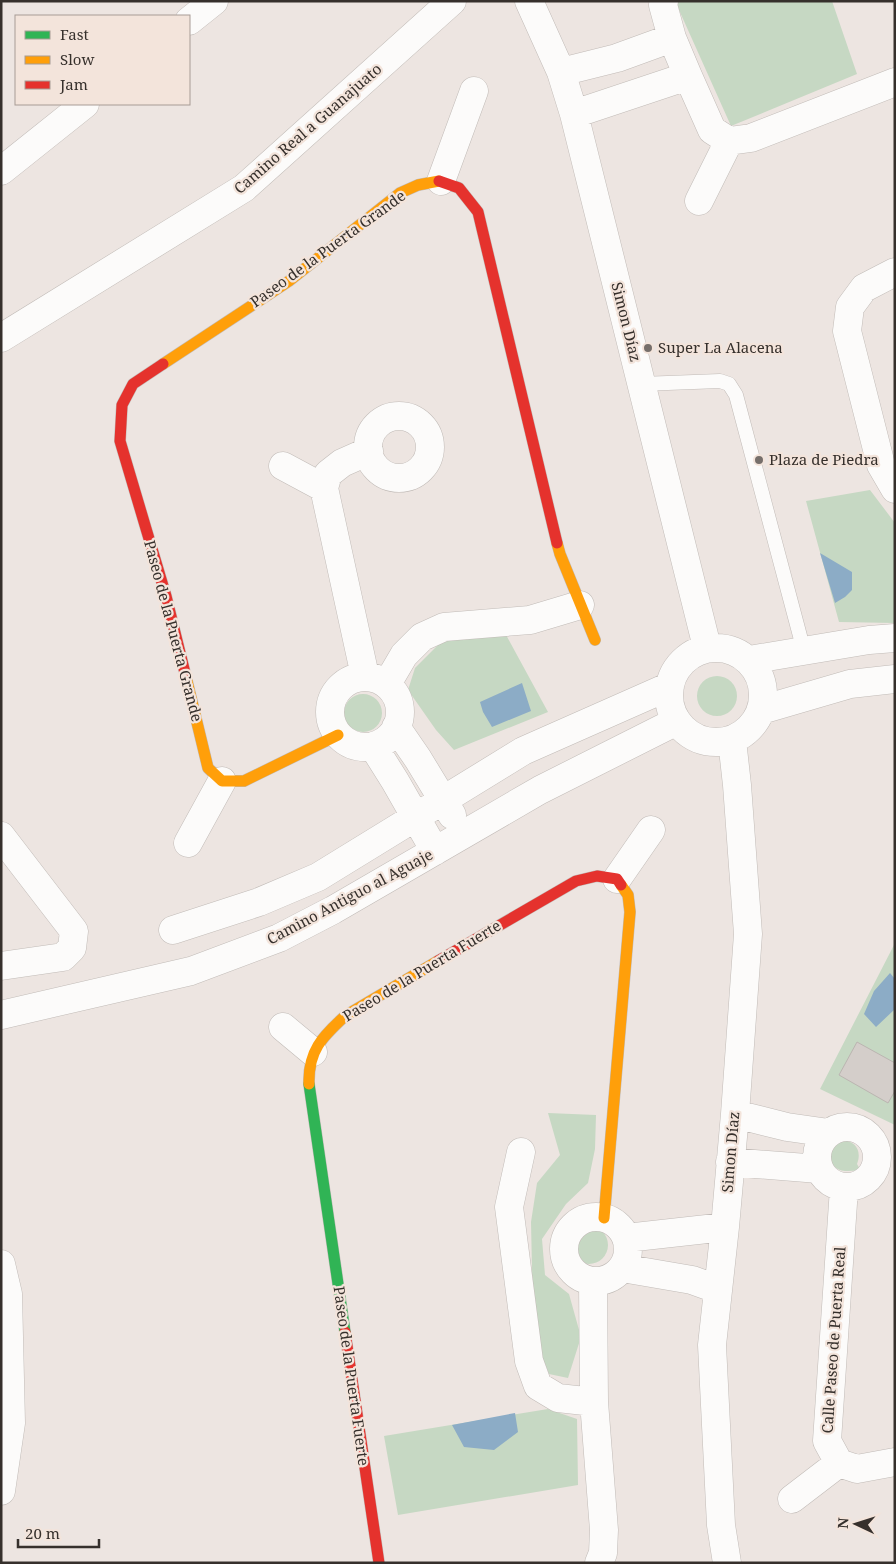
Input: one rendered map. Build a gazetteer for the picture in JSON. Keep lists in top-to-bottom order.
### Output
{
  "streets": {
    "street": [
      "Camino Real a Guanajuato",
      "Paseo de la Puerta Grande",
      "Simon Díaz",
      "Camino Antiguo al Aguaje",
      "Paseo de la Puerta Fuerte",
      "Calle Paseo de Puerta Real"
    ]
  },
  "crossings": [
    ["Simon Díaz", "Camino Antiguo al Aguaje"]
  ],
  "places": ["Super La Alacena", "Plaza de Piedra"],
  "legend": ["Fast", "Slow", "Jam"],
  "scale_bar": "20 m",
  "north": "left"
}
